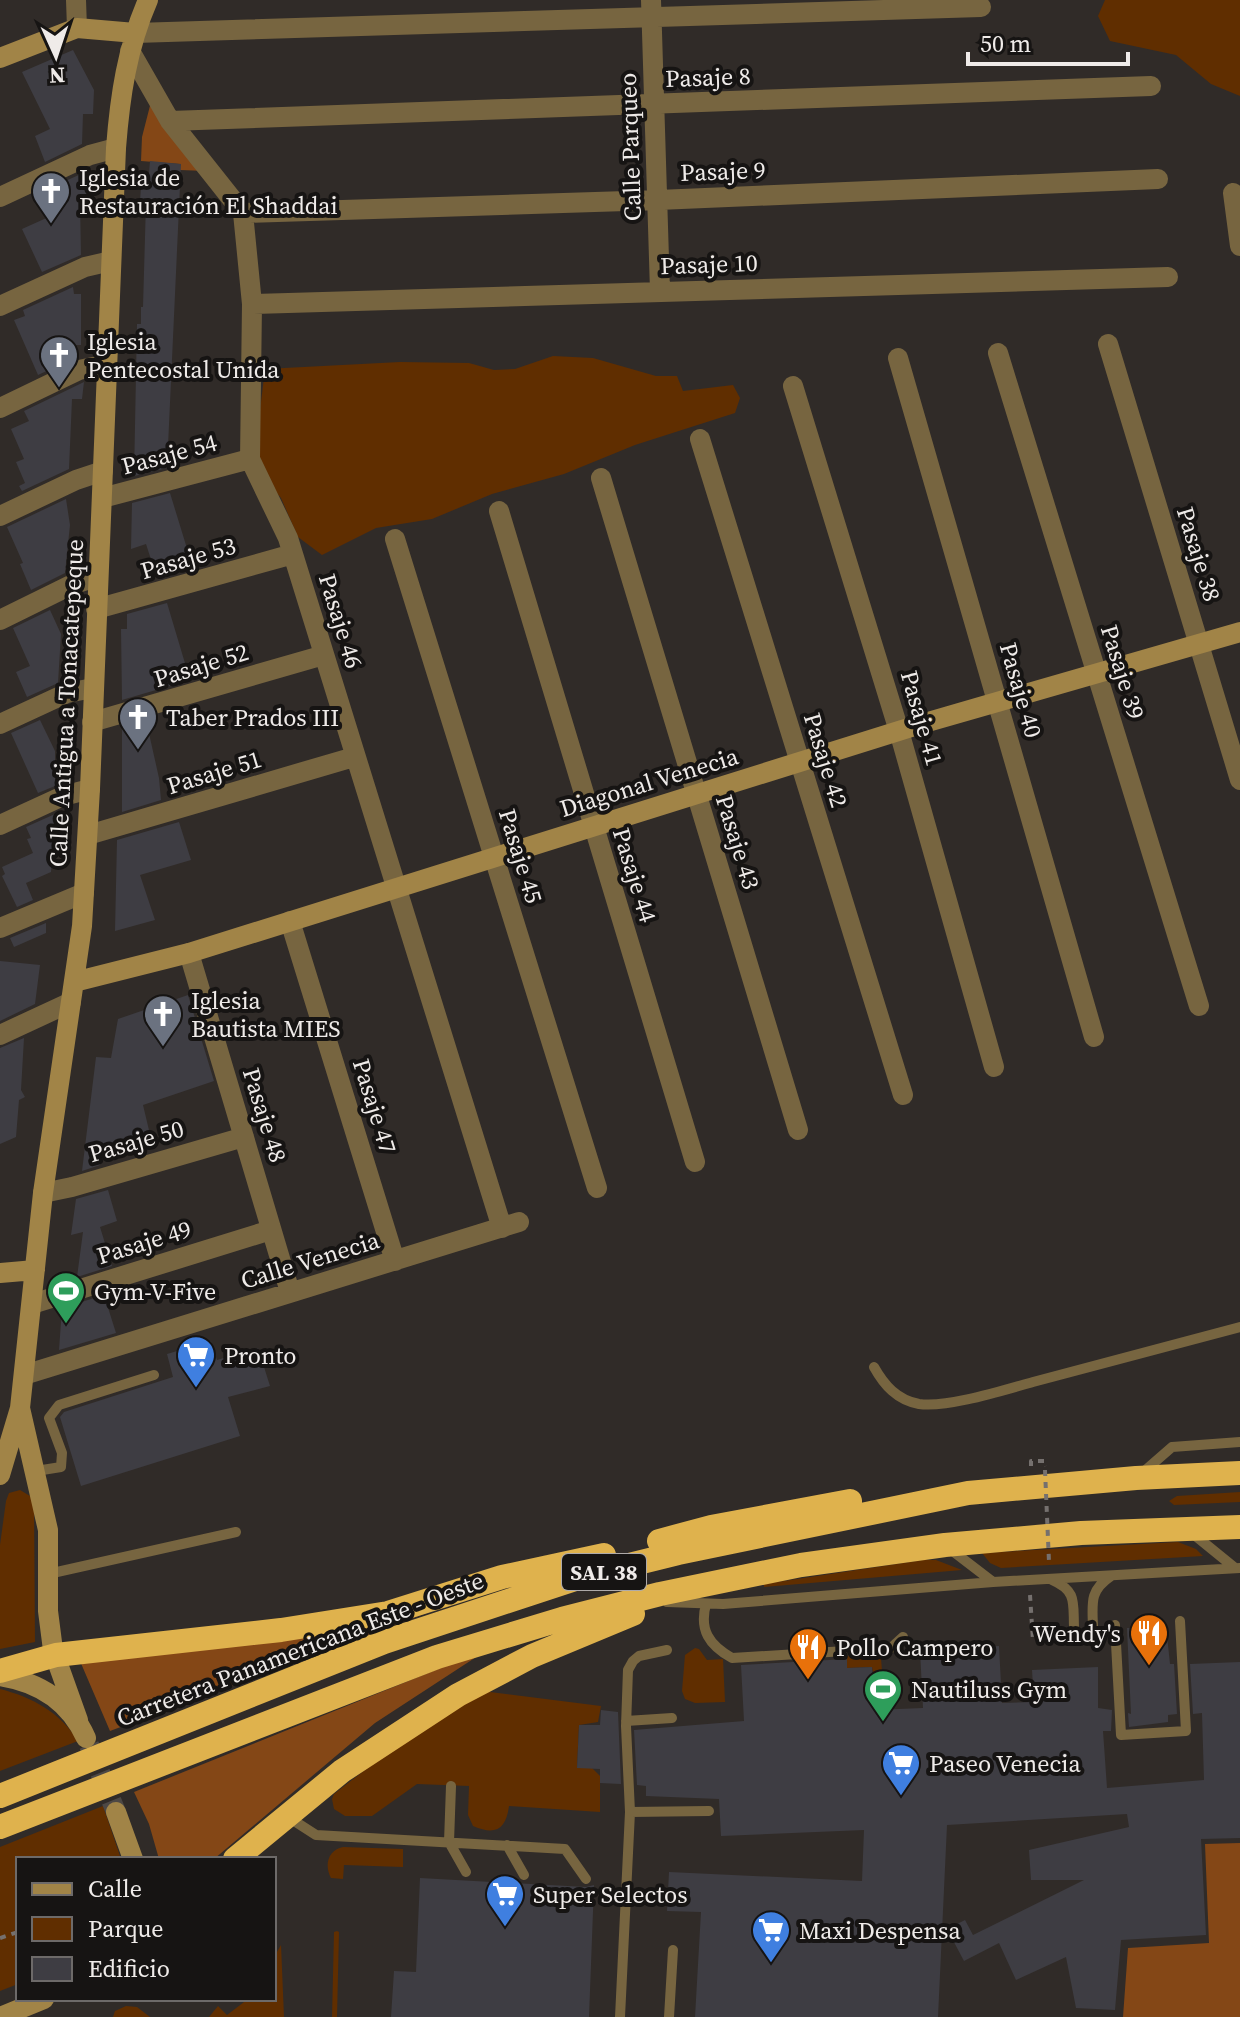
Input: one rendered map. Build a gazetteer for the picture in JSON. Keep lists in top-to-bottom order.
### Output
{
  "streets": {
    "highway": ["SAL 38", "Carretera Panamericana Este - Oeste"],
    "main road": ["Calle Antigua a Tonacatepeque", "Diagonal Venecia"],
    "street": [
      "Pasaje 8",
      "Calle Parqueo",
      "Pasaje 9",
      "Pasaje 10",
      "Pasaje 54",
      "Pasaje 38",
      "Pasaje 53",
      "Pasaje 46",
      "Pasaje 52",
      "Pasaje 39",
      "Pasaje 40",
      "Pasaje 41",
      "Pasaje 42",
      "Pasaje 51",
      "Pasaje 43",
      "Pasaje 45",
      "Pasaje 44",
      "Pasaje 47",
      "Pasaje 48",
      "Pasaje 50",
      "Pasaje 49",
      "Calle Venecia"
    ]
  },
  "crossings": [
    ["Pasaje 8", "Calle Parqueo"],
    ["Calle Parqueo", "Pasaje 9"],
    ["Calle Parqueo", "Pasaje 10"],
    ["Pasaje 9", "Pasaje 46"],
    ["Pasaje 10", "Pasaje 46"],
    ["Pasaje 54", "Pasaje 46"],
    ["Pasaje 54", "Calle Antigua a Tonacatepeque"],
    ["Pasaje 38", "Diagonal Venecia"],
    ["Pasaje 53", "Pasaje 46"],
    ["Pasaje 53", "Calle Antigua a Tonacatepeque"],
    ["Pasaje 46", "Pasaje 52"],
    ["Pasaje 46", "Pasaje 51"],
    ["Pasaje 46", "Diagonal Venecia"],
    ["Pasaje 46", "Calle Venecia"],
    ["Pasaje 52", "Calle Antigua a Tonacatepeque"],
    ["Pasaje 39", "Diagonal Venecia"],
    ["Pasaje 40", "Diagonal Venecia"],
    ["Calle Antigua a Tonacatepeque", "Pasaje 51"],
    ["Calle Antigua a Tonacatepeque", "Diagonal Venecia"],
    ["Calle Antigua a Tonacatepeque", "Pasaje 50"],
    ["Calle Antigua a Tonacatepeque", "Pasaje 49"],
    ["Calle Antigua a Tonacatepeque", "Calle Venecia"],
    ["Pasaje 41", "Diagonal Venecia"],
    ["Pasaje 42", "Diagonal Venecia"],
    ["Diagonal Venecia", "Pasaje 43"],
    ["Diagonal Venecia", "Pasaje 45"],
    ["Diagonal Venecia", "Pasaje 44"],
    ["Diagonal Venecia", "Pasaje 47"],
    ["Diagonal Venecia", "Pasaje 48"],
    ["Pasaje 47", "Calle Venecia"],
    ["Pasaje 48", "Pasaje 50"],
    ["Pasaje 48", "Pasaje 49"],
    ["Pasaje 48", "Calle Venecia"]
  ],
  "places": {
    "church": [
      "Iglesia de Restauración El Shaddai",
      "Iglesia Pentecostal Unida",
      "Taber Prados III",
      "Iglesia Bautista MIES"
    ],
    "sports": ["Gym-V-Five", "Nautiluss Gym"],
    "supermarket": [
      "Pronto",
      "Paseo Venecia",
      "Super Selectos",
      "Maxi Despensa"
    ],
    "restaurant": ["Wendy's", "Pollo Campero"]
  },
  "legend": ["Calle", "Parque", "Edificio"],
  "scale_bar": "50 m",
  "north": "bottom"
}
